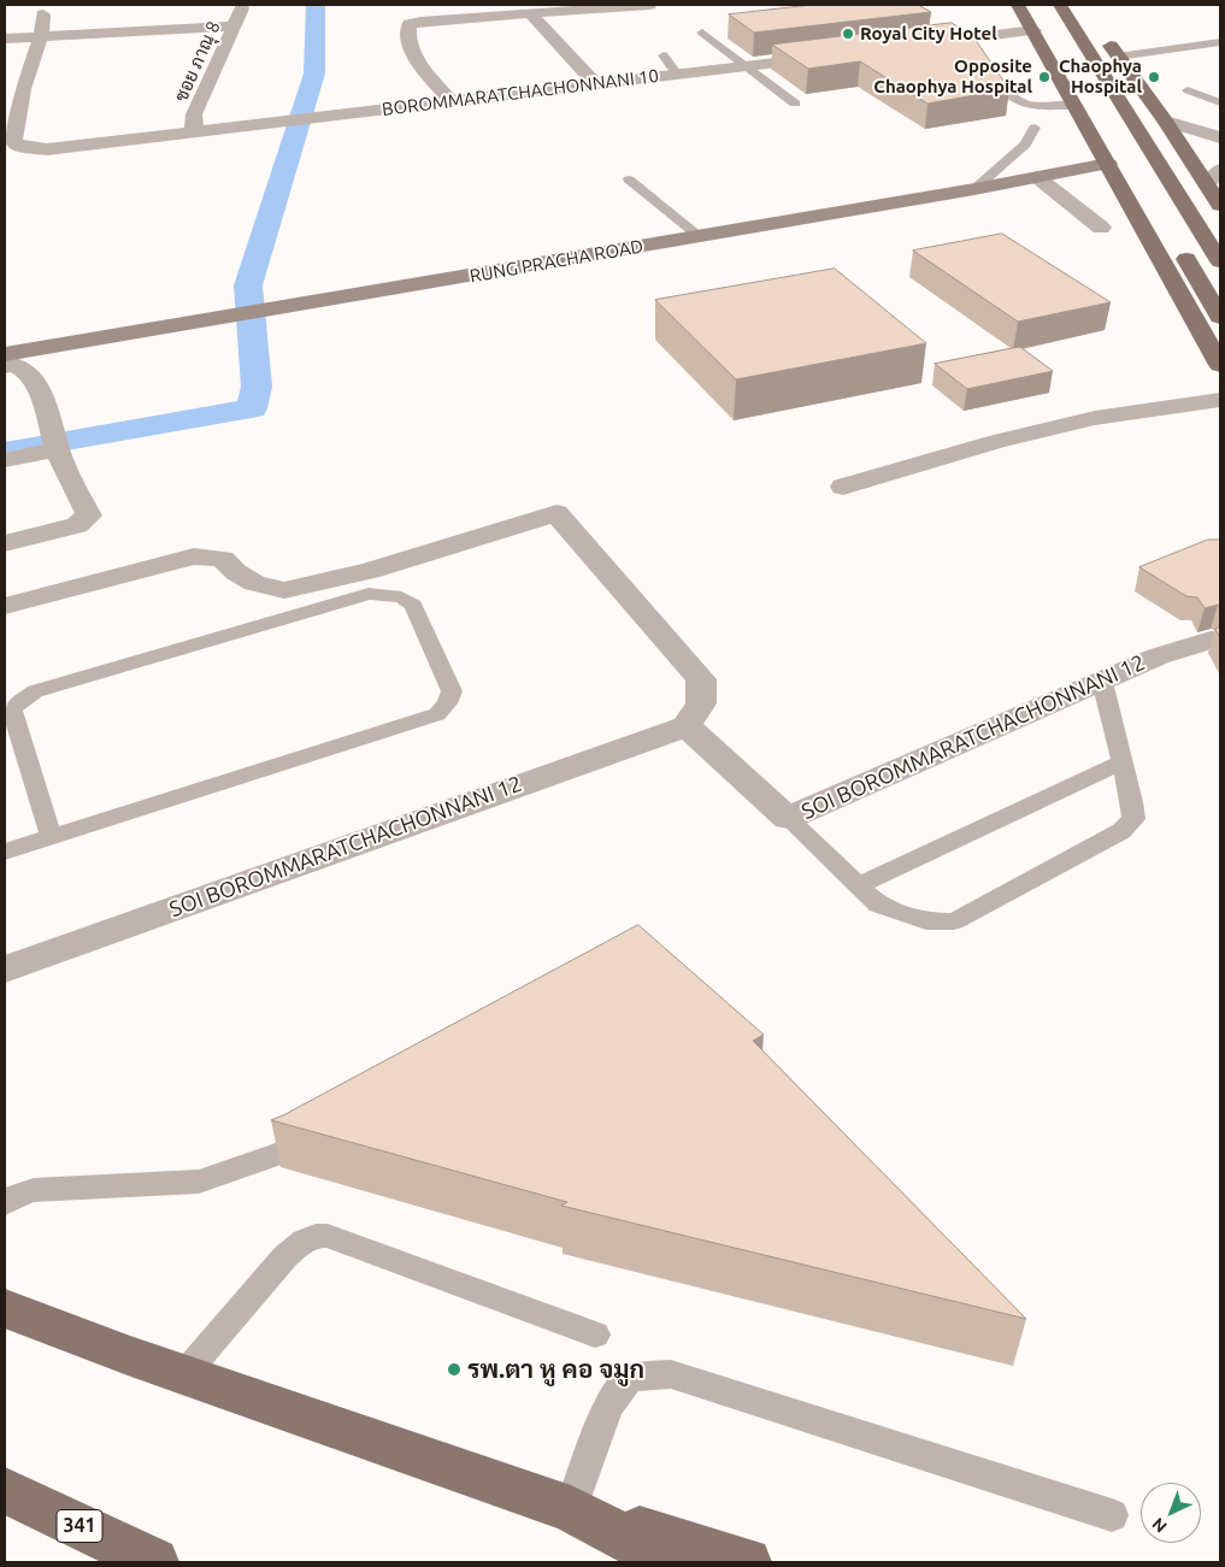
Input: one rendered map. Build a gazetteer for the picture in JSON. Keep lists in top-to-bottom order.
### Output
{
  "streets": {
    "main road": ["341"],
    "street": [
      "ซอย ภาณุ 8",
      "BOROMMARATCHACHONNANI 10",
      "RUNG PRACHA ROAD",
      "SOI BOROMMARATCHACHONNANI 12"
    ]
  },
  "crossings": [
    ["ซอย ภาณุ 8", "BOROMMARATCHACHONNANI 10"]
  ],
  "places": [
    "Royal City Hotel",
    "Opposite Chaophya Hospital",
    "Chaophya Hospital",
    "รพ.ตา หู คอ จมูก"
  ],
  "north": "bottom left"
}
